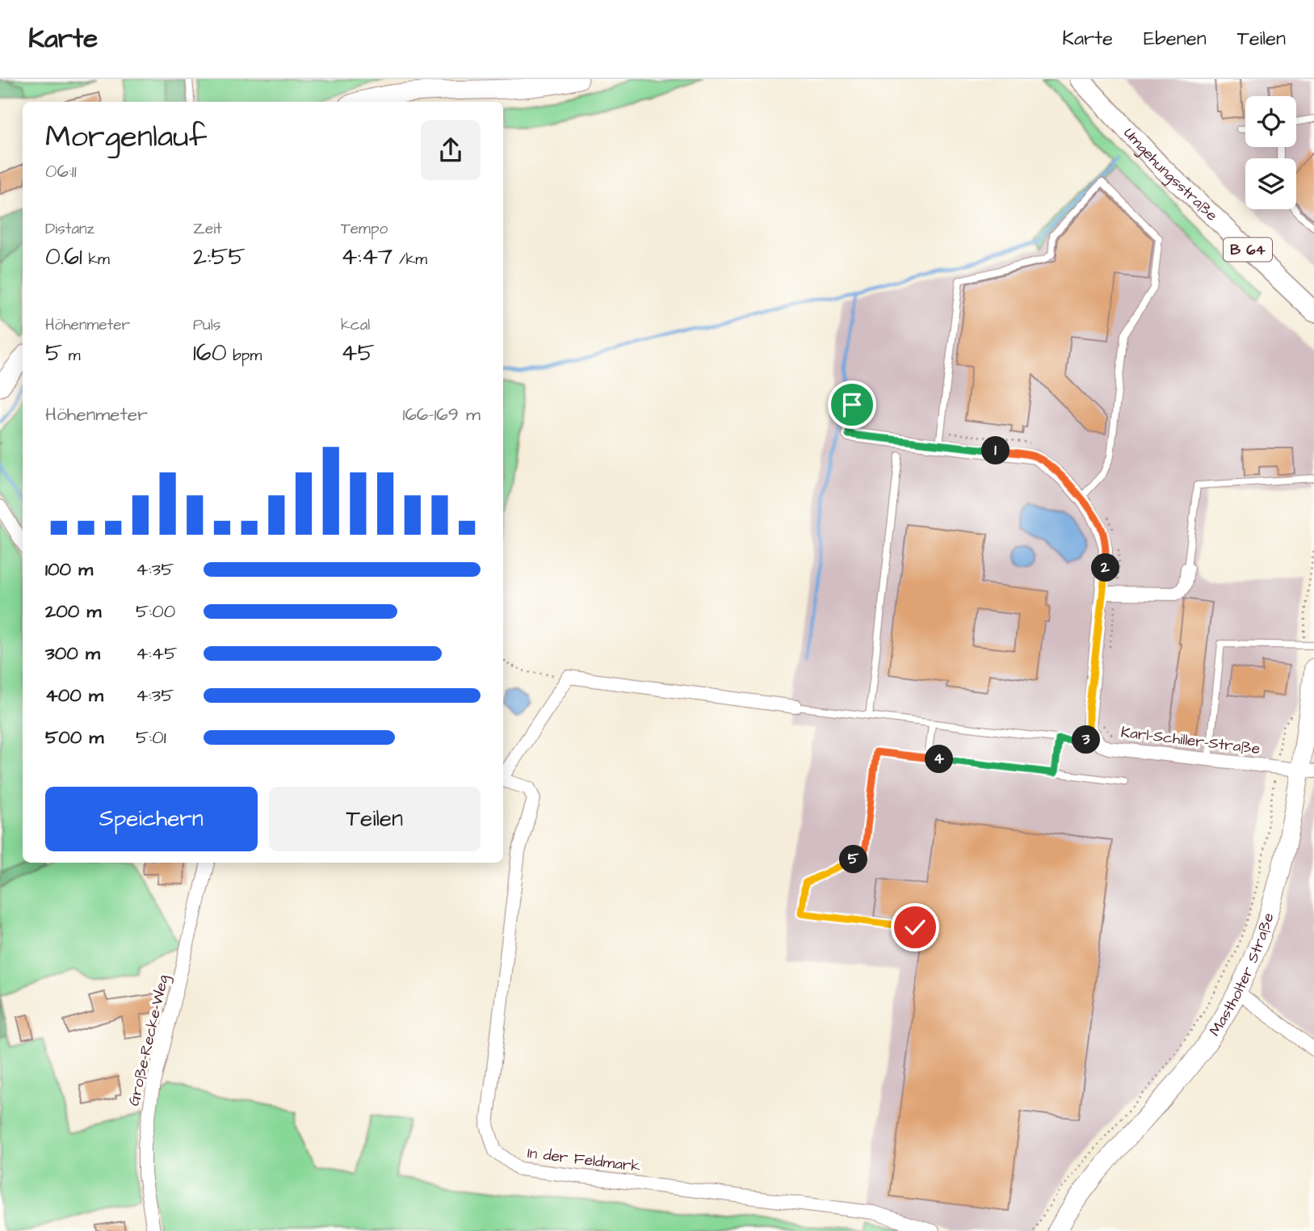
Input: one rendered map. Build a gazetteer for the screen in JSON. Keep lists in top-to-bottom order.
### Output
{
  "streets": {
    "main road": ["Umgehungsstraße", "B 64", "Mastholter Straße"],
    "street": ["Karl-Schiller-Straße", "Große-Recke-Weg", "In der Feldmark"]
  },
  "crossings": [
    ["Karl-Schiller-Straße", "Mastholter Straße"]
  ],
  "page": {
    "header": "Karte",
    "nav": ["Karte", "Ebenen", "Teilen"],
    "heading": ["Morgenlauf", "06:11"],
    "stats": [
      ["Distanz", "0.61 km"],
      ["Zeit", "2:55"],
      ["Tempo", "4:47 /km"],
      ["Höhenmeter", "5 m"],
      ["Puls", "160 bpm"],
      ["kcal", "45"]
    ],
    "chart": ["Höhenmeter", "166–169 m"],
    "pins": [
      "1",
      "2",
      "3",
      "4",
      "5"
    ],
    "list": [
      {
        "name": "100 m",
        "note": "4:35"
      },
      {
        "name": "200 m",
        "note": "5:00"
      },
      {
        "name": "300 m",
        "note": "4:45"
      },
      {
        "name": "400 m",
        "note": "4:35"
      },
      {
        "name": "500 m",
        "note": "5:01"
      }
    ],
    "buttons": ["Speichern", "Teilen"]
  }
}
